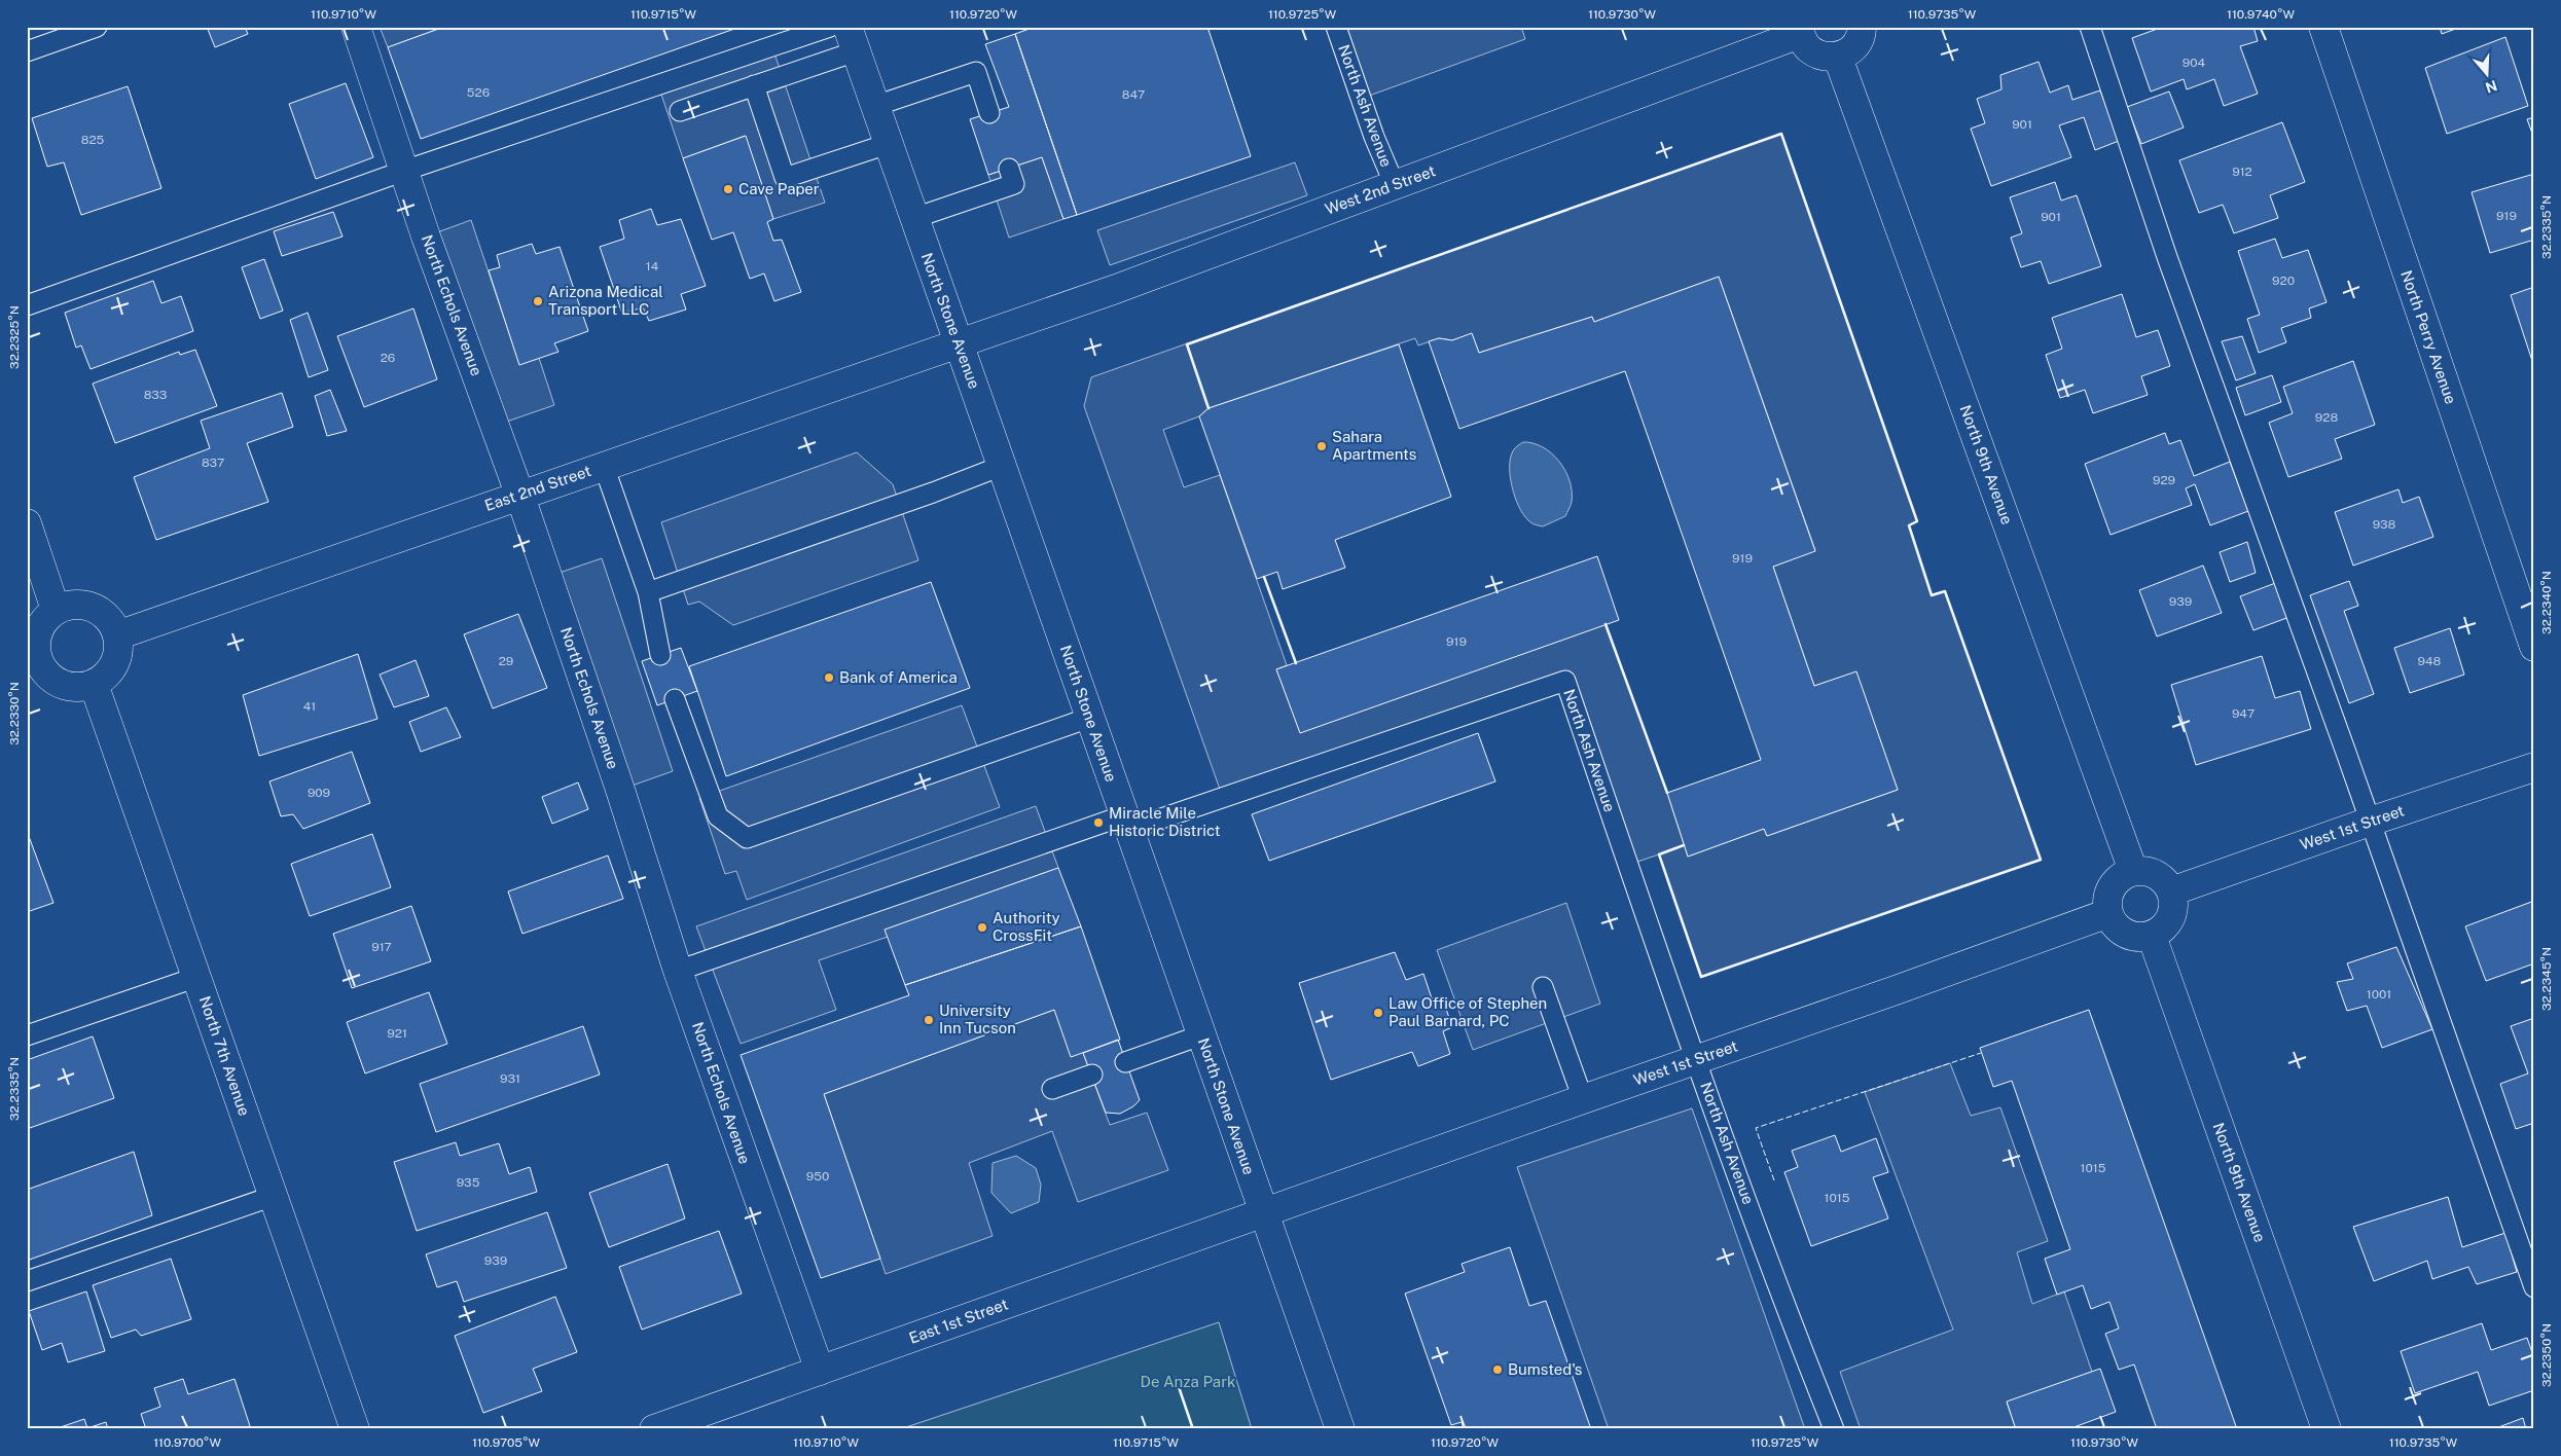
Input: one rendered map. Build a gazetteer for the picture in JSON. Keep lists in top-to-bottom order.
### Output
{
  "streets": {
    "street": [
      "West 2nd Street",
      "North Echols Avenue",
      "North Stone Avenue",
      "North Perry Avenue",
      "North 9th Avenue",
      "East 2nd Street",
      "West 1st Street",
      "North 7th Avenue",
      "East 1st Street"
    ],
    "lane": ["North Ash Avenue"]
  },
  "crossings": [
    ["North Ash Avenue", "West 2nd Street"],
    ["North Ash Avenue", "North Stone Avenue"],
    ["North Ash Avenue", "West 1st Street"],
    ["West 2nd Street", "North Stone Avenue"],
    ["West 2nd Street", "East 2nd Street"],
    ["North Echols Avenue", "East 2nd Street"],
    ["North Echols Avenue", "East 1st Street"],
    ["North Stone Avenue", "East 2nd Street"],
    ["North Stone Avenue", "West 1st Street"],
    ["North Stone Avenue", "East 1st Street"],
    ["North 9th Avenue", "West 1st Street"],
    ["East 2nd Street", "North 7th Avenue"],
    ["West 1st Street", "East 1st Street"]
  ],
  "parks": ["De Anza Park"],
  "places": [
    "Cave Paper",
    "Arizona Medical Transport LLC",
    "Sahara Apartments",
    "Bank of America",
    "Miracle Mile Historic District",
    "Authority CrossFit",
    "Law Office of Stephen Paul Barnard, PC",
    "University Inn Tucson",
    "Bumsted's"
  ],
  "house_numbers": [
    "904",
    "526",
    "847",
    "901",
    "825",
    "912",
    "919",
    "901",
    "14",
    "920",
    "26",
    "833",
    "928",
    "837",
    "929",
    "938",
    "919",
    "939",
    "919",
    "29",
    "948",
    "41",
    "947",
    "909",
    "917",
    "1001",
    "921",
    "931",
    "1015",
    "950",
    "935",
    "1015",
    "939"
  ],
  "north": "bottom",
  "coordinates": [
    "110.9710°W",
    "110.9715°W",
    "110.9720°W",
    "110.9725°W",
    "110.9730°W",
    "110.9735°W",
    "110.9740°W",
    "32.2335°N",
    "32.2325°N",
    "32.2340°N",
    "32.2330°N",
    "32.2345°N",
    "32.2350°N",
    "110.9700°W",
    "110.9705°W"
  ]
}
